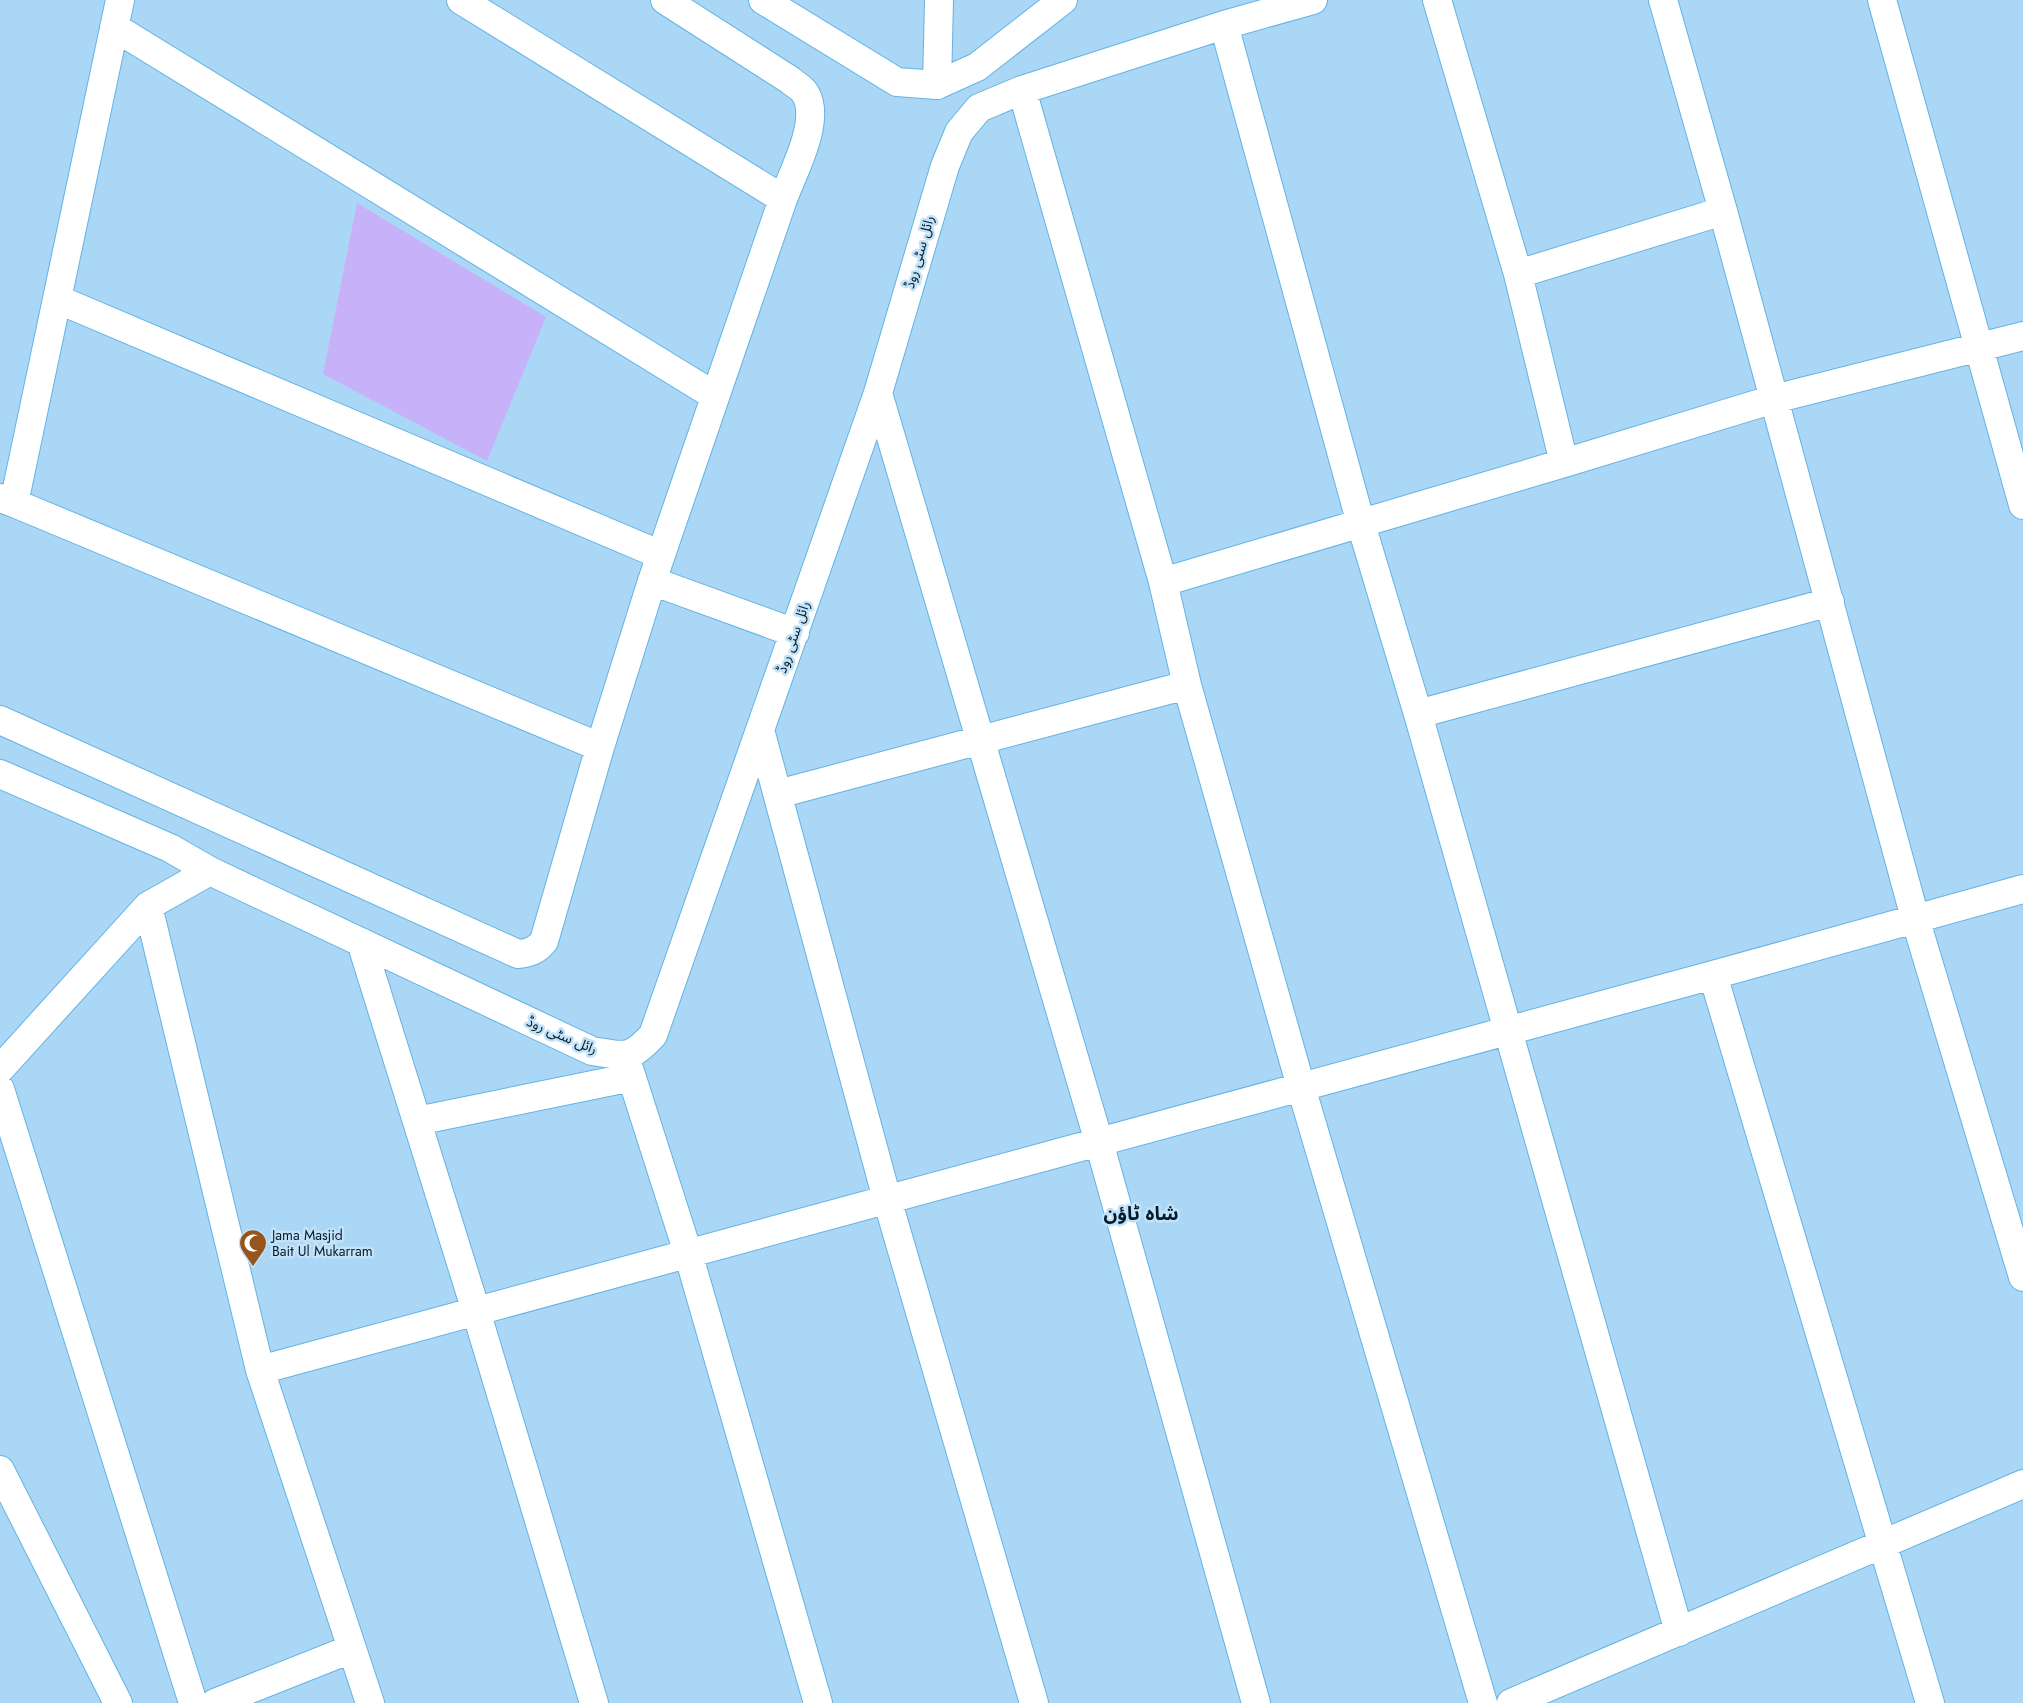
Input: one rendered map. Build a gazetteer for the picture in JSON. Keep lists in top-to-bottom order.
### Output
{
  "streets": {
    "street": ["رائل سٹی روڈ"]
  },
  "districts": ["شاہ ٹاؤن"],
  "places": {
    "mosque": ["Jama Masjid Bait Ul Mukarram"]
  }
}
